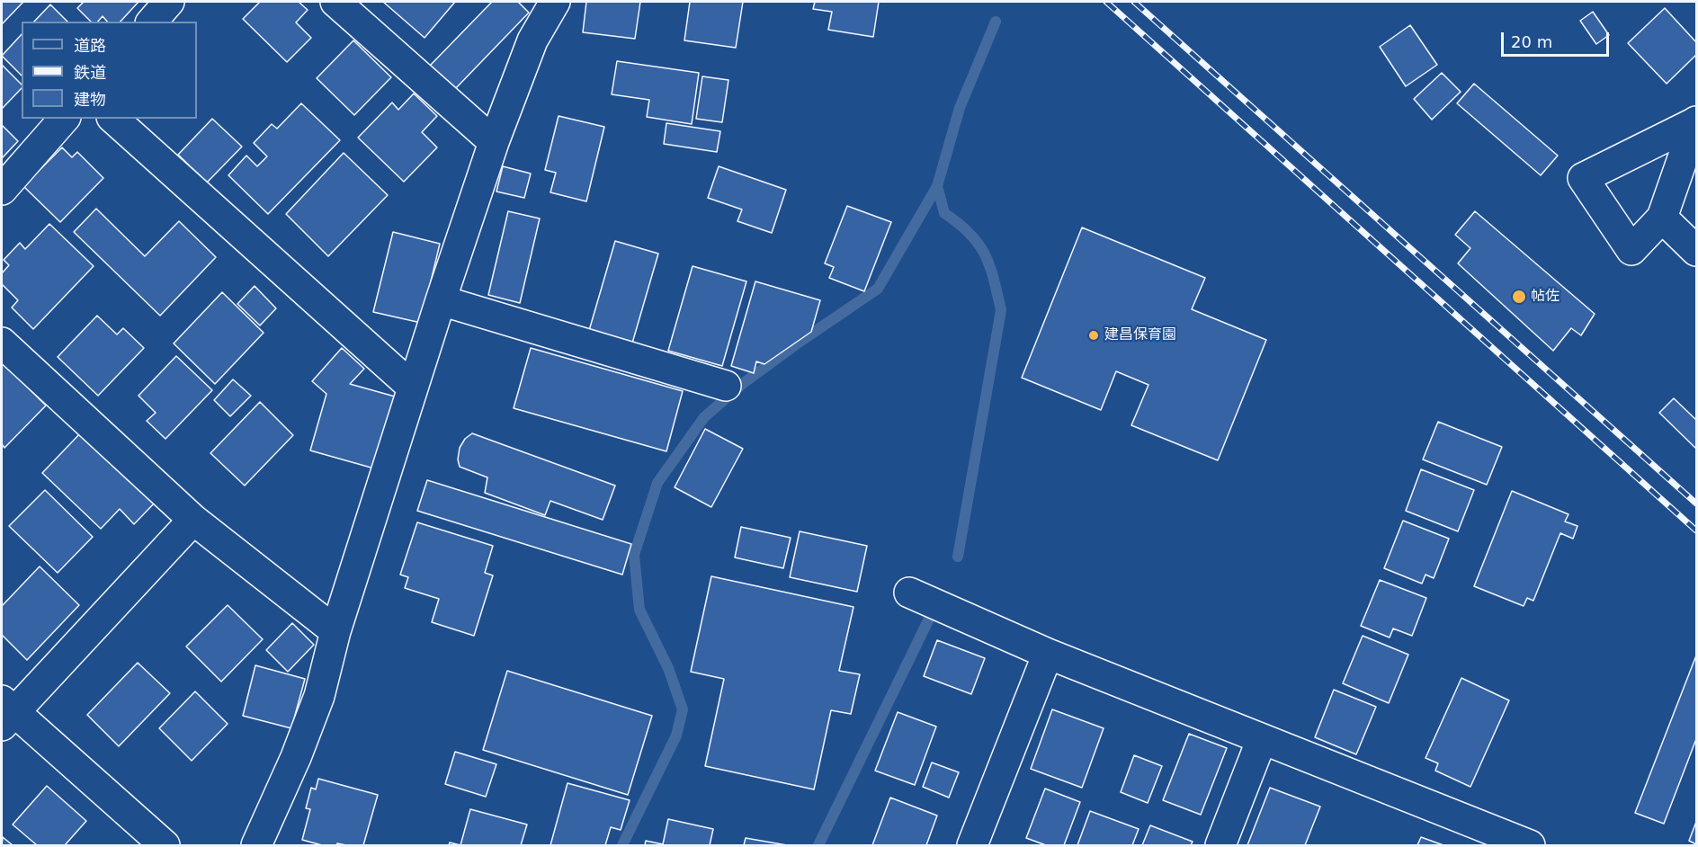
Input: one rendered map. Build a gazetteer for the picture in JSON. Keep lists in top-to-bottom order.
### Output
{
  "places": ["帖佐", "建昌保育園"],
  "legend": ["道路", "鉄道", "建物"],
  "scale_bar": "20 m"
}
